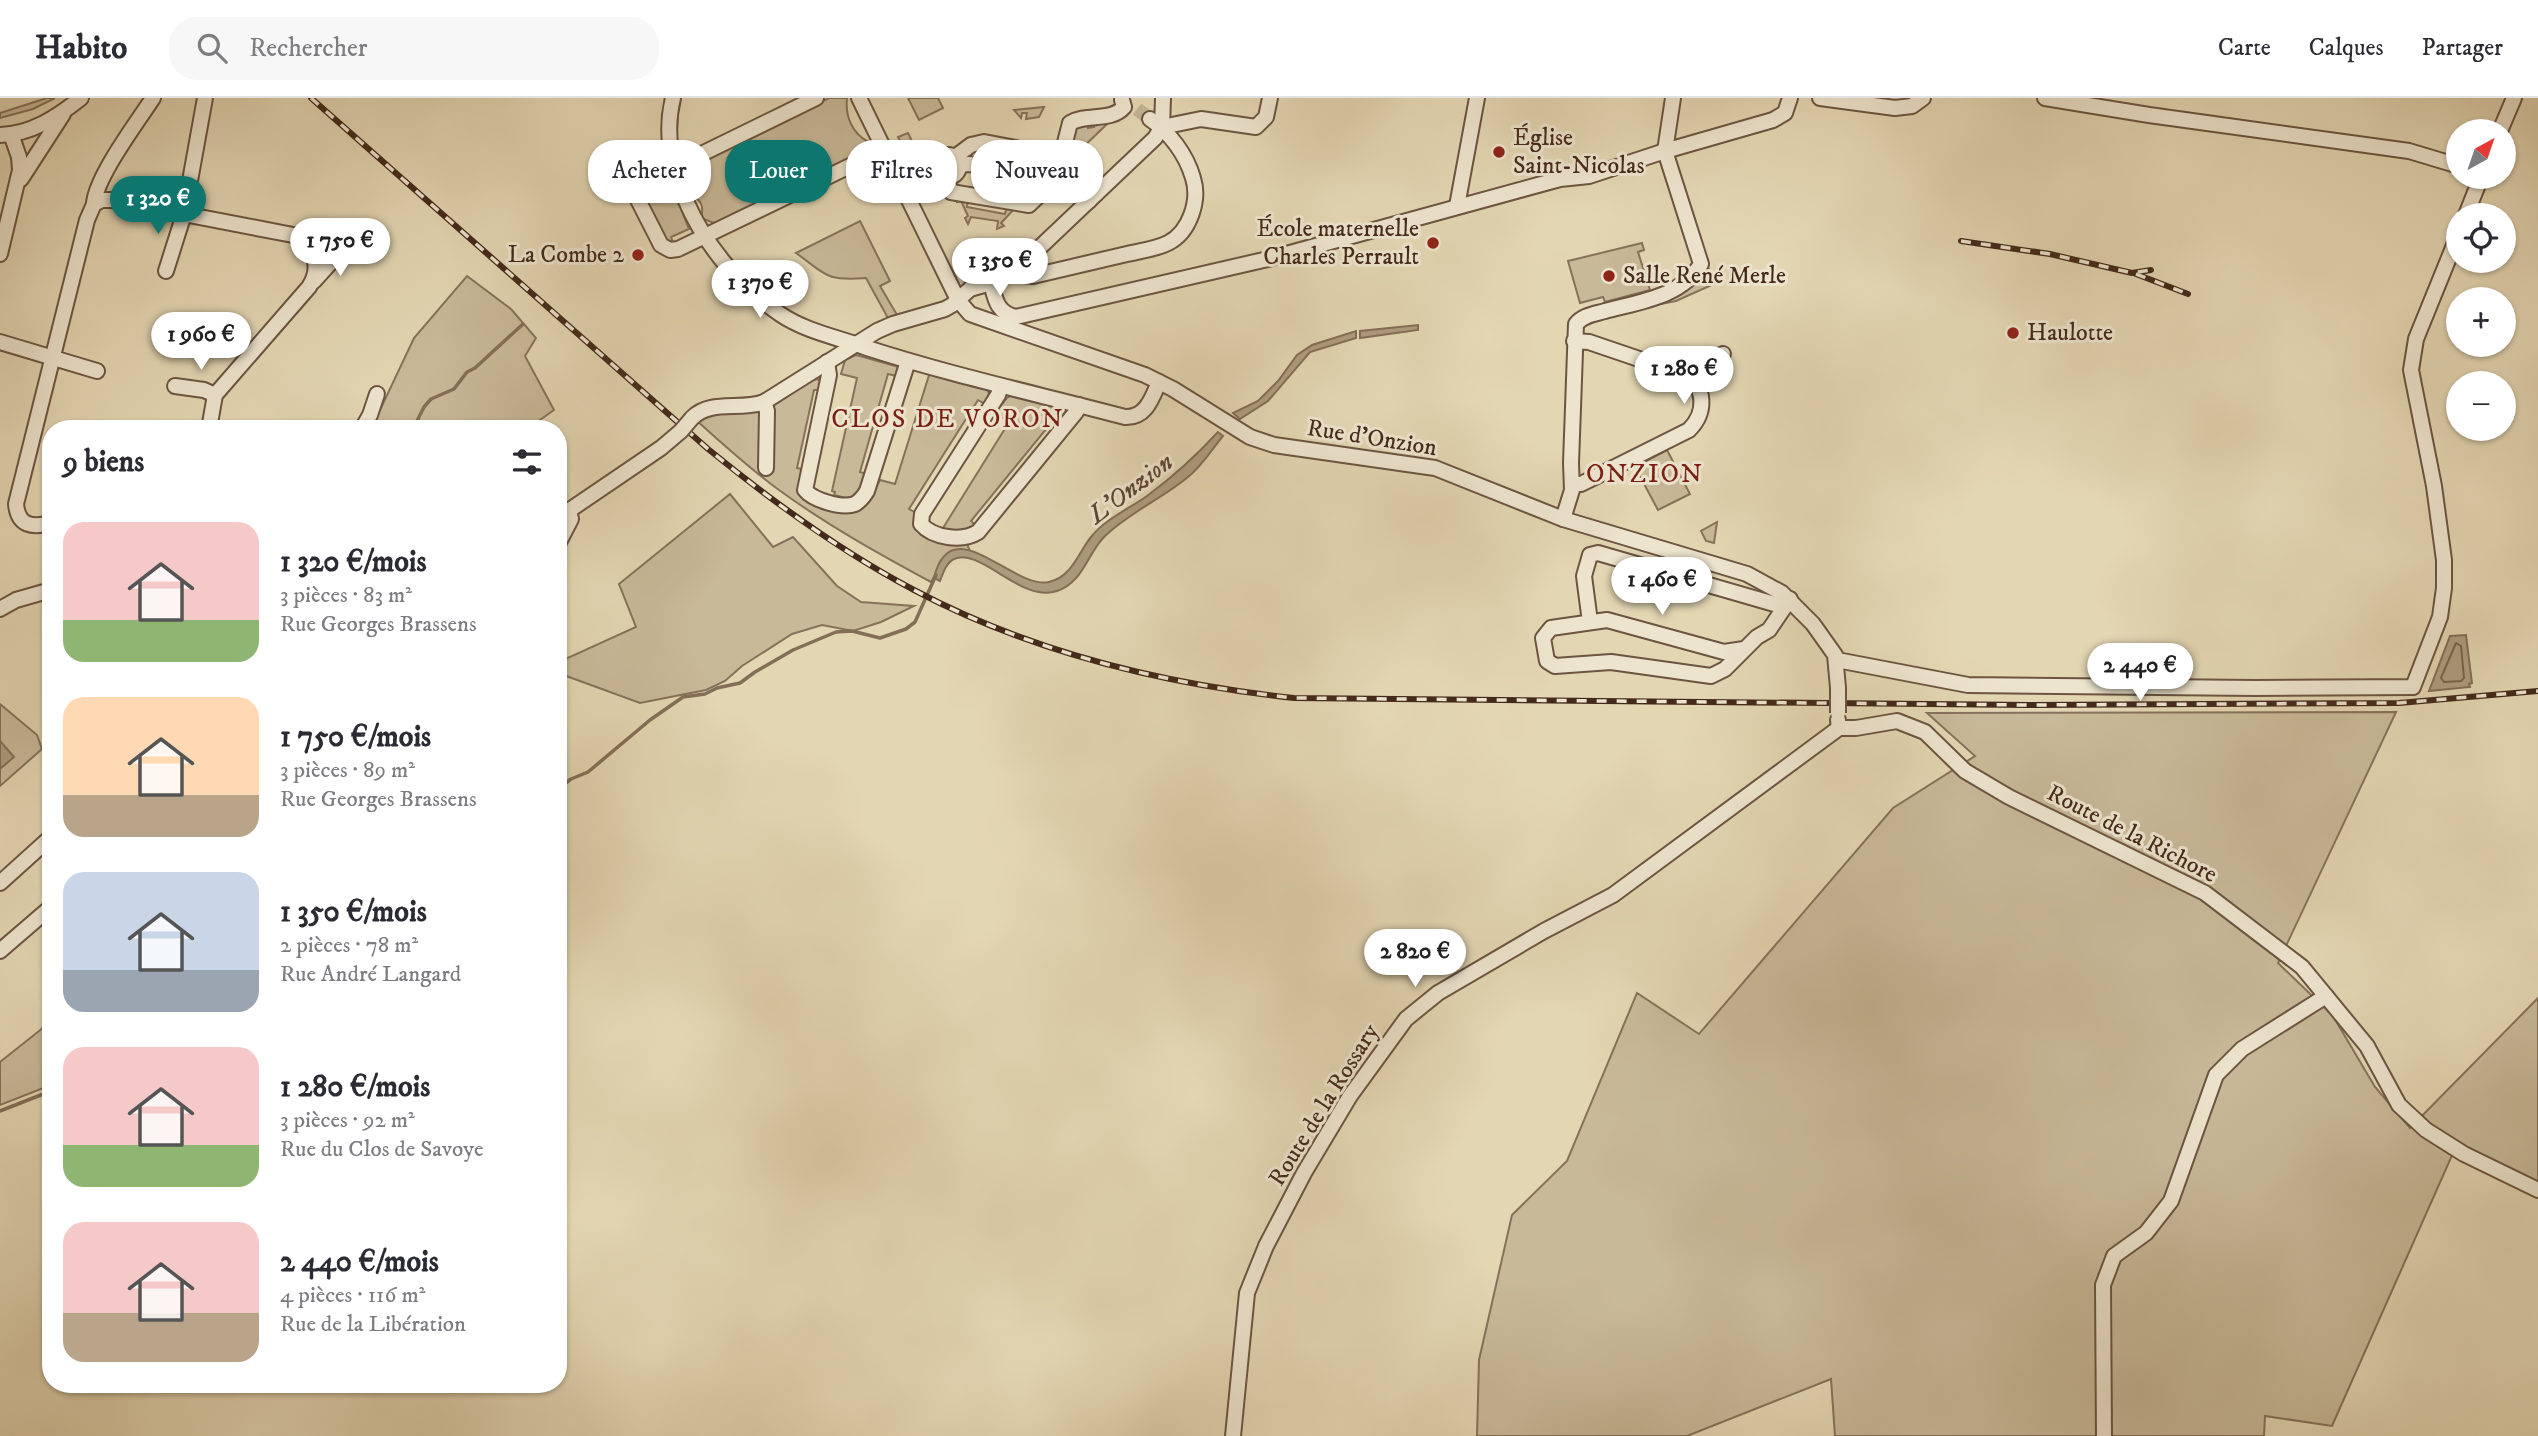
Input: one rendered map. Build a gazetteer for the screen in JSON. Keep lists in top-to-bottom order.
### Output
{
  "streets": {
    "street": ["Rue d'Onzion", "Route de la Richore", "Route de la Rossary"]
  },
  "crossings": [
    ["Route de la Richore", "Route de la Rossary"]
  ],
  "districts": ["CLOS DE VORON", "ONZION"],
  "water": ["L'Onzion"],
  "places": [
    "Église Saint-Nicolas",
    "École maternelle Charles Perrault",
    "La Combe 2",
    "Salle René Merle",
    "Haulotte"
  ],
  "north": "top right",
  "page": {
    "header": "Habito",
    "search": "Rechercher",
    "nav": ["Carte", "Calques", "Partager"],
    "map_buttons": ["+", "−"],
    "chip": [
      "Acheter",
      "Louer",
      "Filtres",
      "Nouveau"
    ],
    "price": [
      "1 320 €",
      "1 750 €",
      "1 350 €",
      "1 370 €",
      "1 960 €",
      "1 280 €",
      "1 460 €",
      "2 440 €",
      "2 820 €"
    ],
    "heading": "9 biens",
    "list": [
      {
        "name": "1 320 €/mois",
        "note": "3 pièces · 83 m² · Rue Georges Brassens"
      },
      {
        "name": "1 750 €/mois",
        "note": "3 pièces · 89 m² · Rue Georges Brassens"
      },
      {
        "name": "1 350 €/mois",
        "note": "2 pièces · 78 m² · Rue André Langard"
      },
      {
        "name": "1 280 €/mois",
        "note": "3 pièces · 92 m² · Rue du Clos de Savoye"
      },
      {
        "name": "2 440 €/mois",
        "note": "4 pièces · 116 m² · Rue de la Libération"
      }
    ]
  }
}
